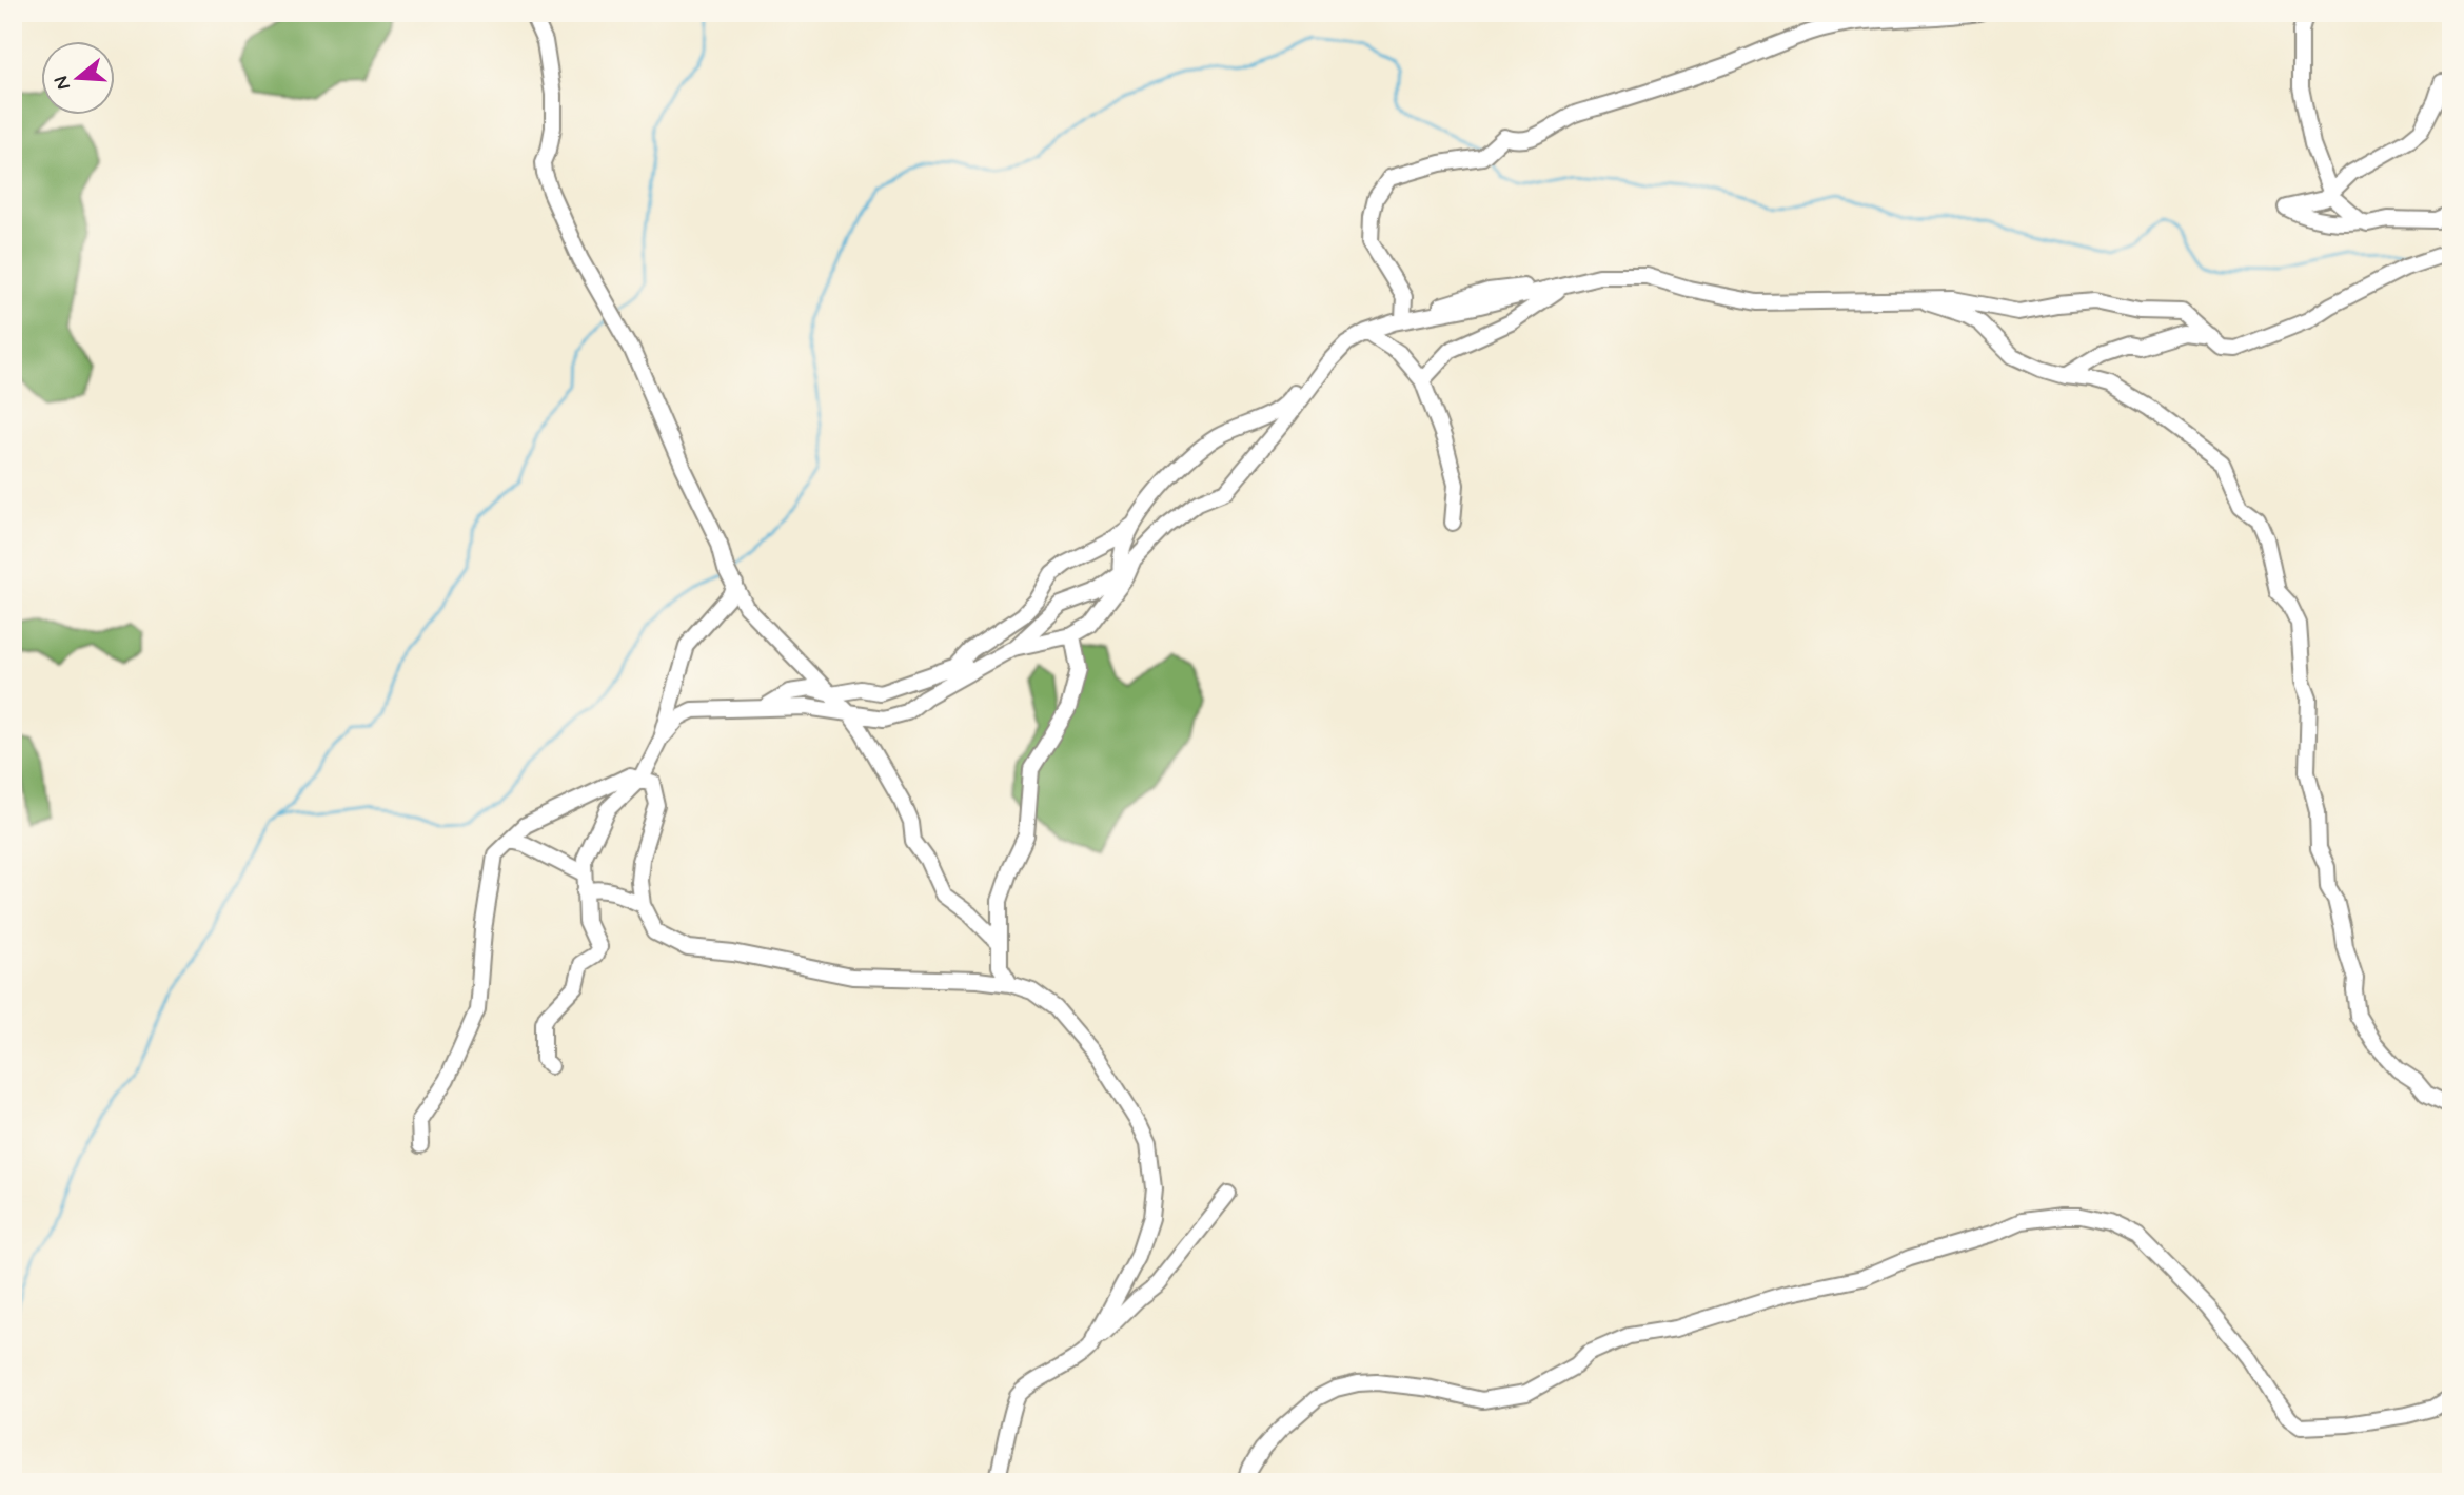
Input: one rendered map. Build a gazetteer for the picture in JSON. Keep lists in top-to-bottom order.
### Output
{
  "north": "left"
}
